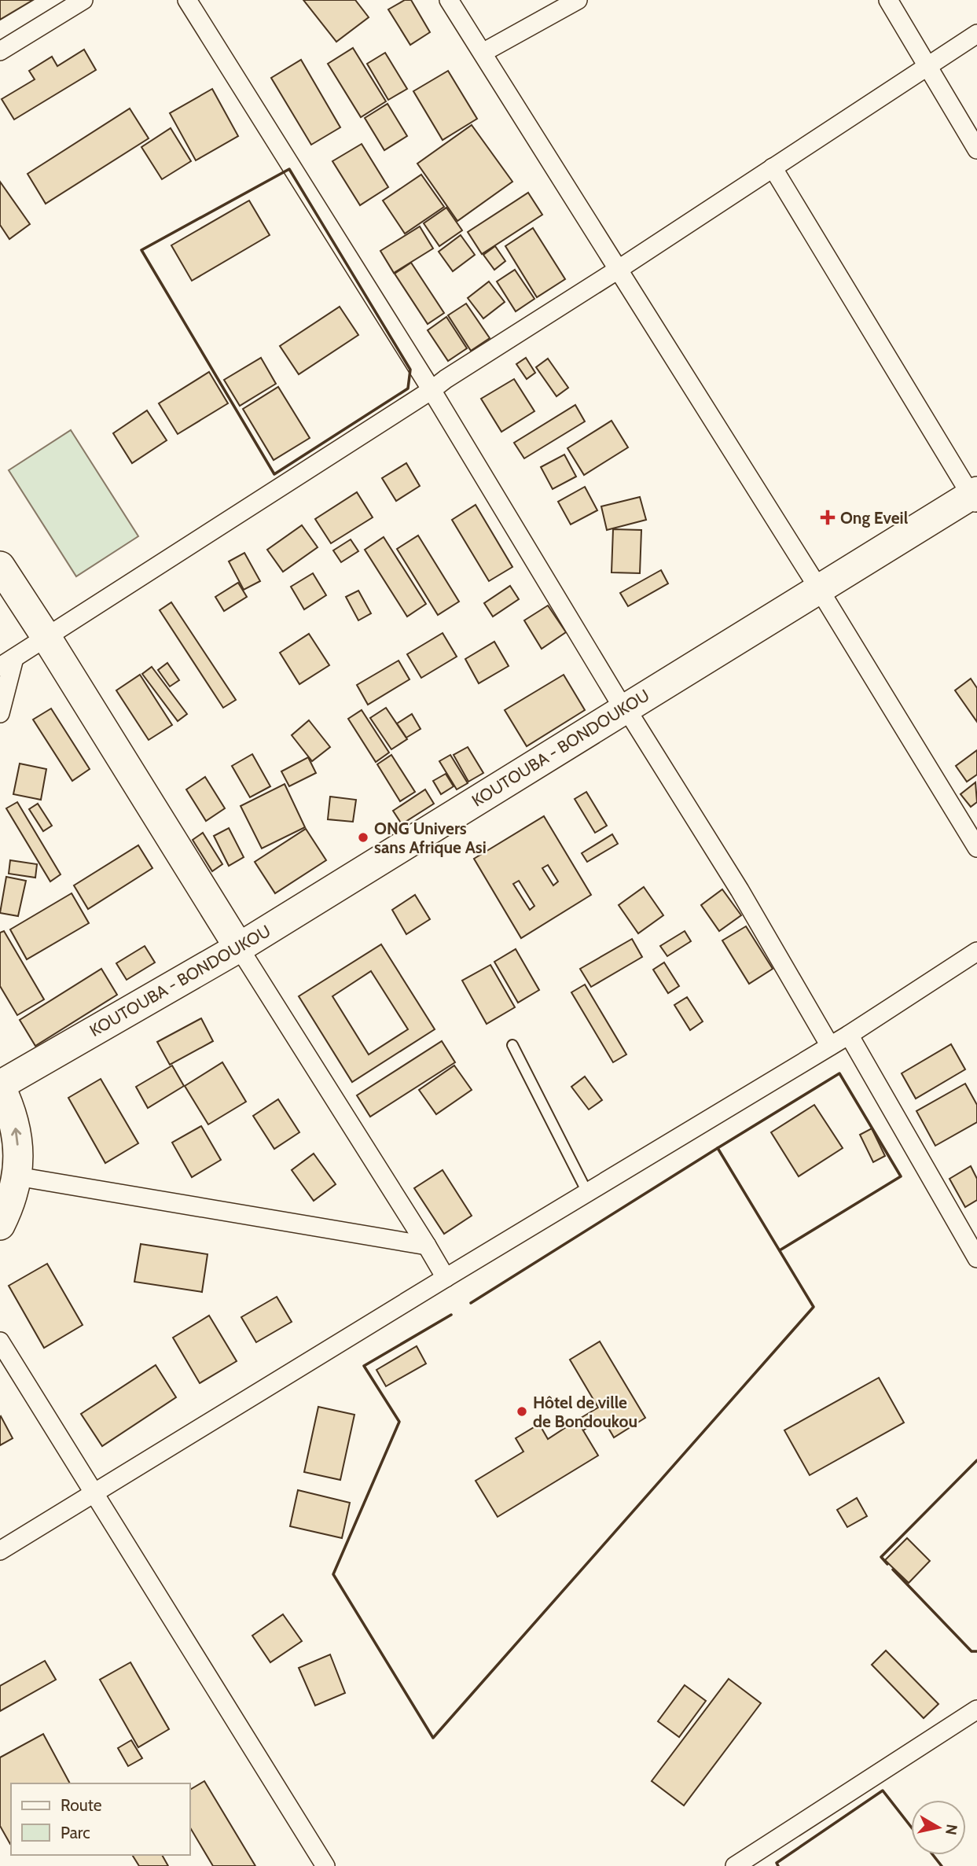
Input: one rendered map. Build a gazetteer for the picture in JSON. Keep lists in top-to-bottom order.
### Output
{
  "streets": {
    "main road": ["KOUTOUBA - BONDOUKOU"]
  },
  "places": {
    "health": ["Ong Eveil"],
    "other": ["ONG Univers sans Afrique Asi", "Hôtel de ville de Bondoukou"]
  },
  "legend": ["Route", "Parc"],
  "north": "right"
}
